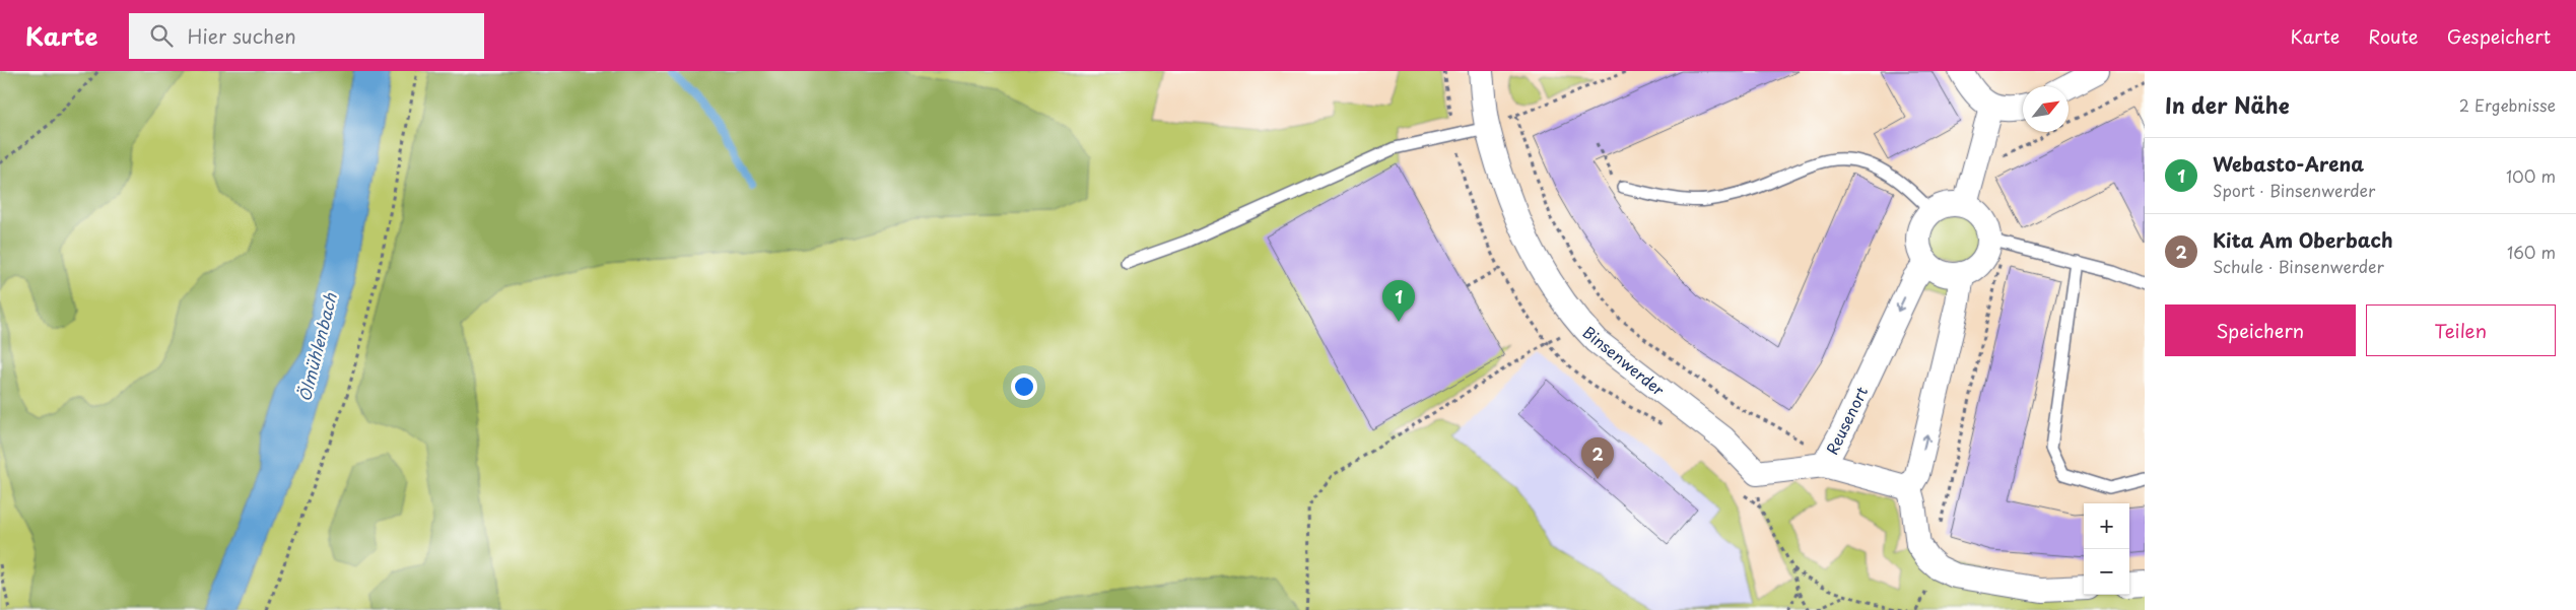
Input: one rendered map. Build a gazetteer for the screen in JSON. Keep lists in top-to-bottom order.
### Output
{
  "streets": {
    "street": ["Binsenwerder", "Reusenort"]
  },
  "water": ["Ölmühlenbach"],
  "north": "top right",
  "page": {
    "header": "Karte",
    "search": "Hier suchen",
    "nav": ["Karte", "Route", "Gespeichert"],
    "heading": ["In der Nähe", "2 Ergebnisse"],
    "list": [
      {
        "mark": "1",
        "name": "Webasto-Arena",
        "note": "Sport · Binsenwerder",
        "value": "100 m"
      },
      {
        "mark": "2",
        "name": "Kita Am Oberbach",
        "note": "Schule · Binsenwerder",
        "value": "160 m"
      }
    ],
    "pins": ["1", "2"],
    "buttons": ["Speichern", "Teilen"],
    "map_buttons": ["+", "−"]
  }
}
